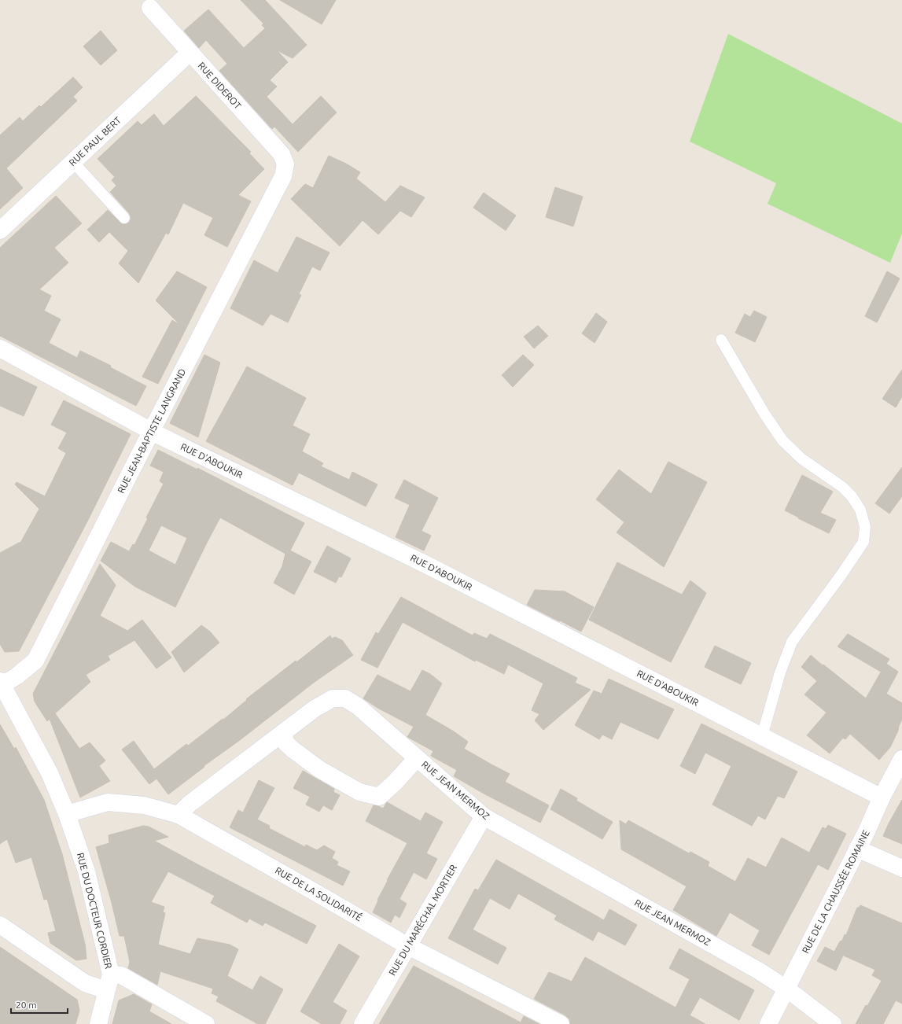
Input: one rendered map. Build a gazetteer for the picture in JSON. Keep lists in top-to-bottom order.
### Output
{
  "streets": {
    "street": [
      "RUE DIDEROT",
      "RUE PAUL BERT",
      "RUE JEAN-BAPTISTE LANGRAND",
      "RUE D'ABOUKIR",
      "RUE JEAN MERMOZ",
      "RUE DE LA CHAUSSÉE ROMAINE",
      "RUE DE LA SOLIDARITÉ",
      "RUE DU DOCTEUR CORDIER",
      "RUE DU MARÉCHAL MORTIER"
    ]
  },
  "crossings": [
    ["RUE DIDEROT", "RUE PAUL BERT"],
    ["RUE DIDEROT", "RUE JEAN-BAPTISTE LANGRAND"],
    ["RUE JEAN-BAPTISTE LANGRAND", "RUE D'ABOUKIR"],
    ["RUE JEAN-BAPTISTE LANGRAND", "RUE DU DOCTEUR CORDIER"],
    ["RUE D'ABOUKIR", "RUE DE LA CHAUSSÉE ROMAINE"],
    ["RUE JEAN MERMOZ", "RUE DE LA CHAUSSÉE ROMAINE"],
    ["RUE JEAN MERMOZ", "RUE DE LA SOLIDARITÉ"],
    ["RUE JEAN MERMOZ", "RUE DU MARÉCHAL MORTIER"],
    ["RUE DE LA SOLIDARITÉ", "RUE DU DOCTEUR CORDIER"],
    ["RUE DE LA SOLIDARITÉ", "RUE DU MARÉCHAL MORTIER"]
  ],
  "scale_bar": "20 m"
}
